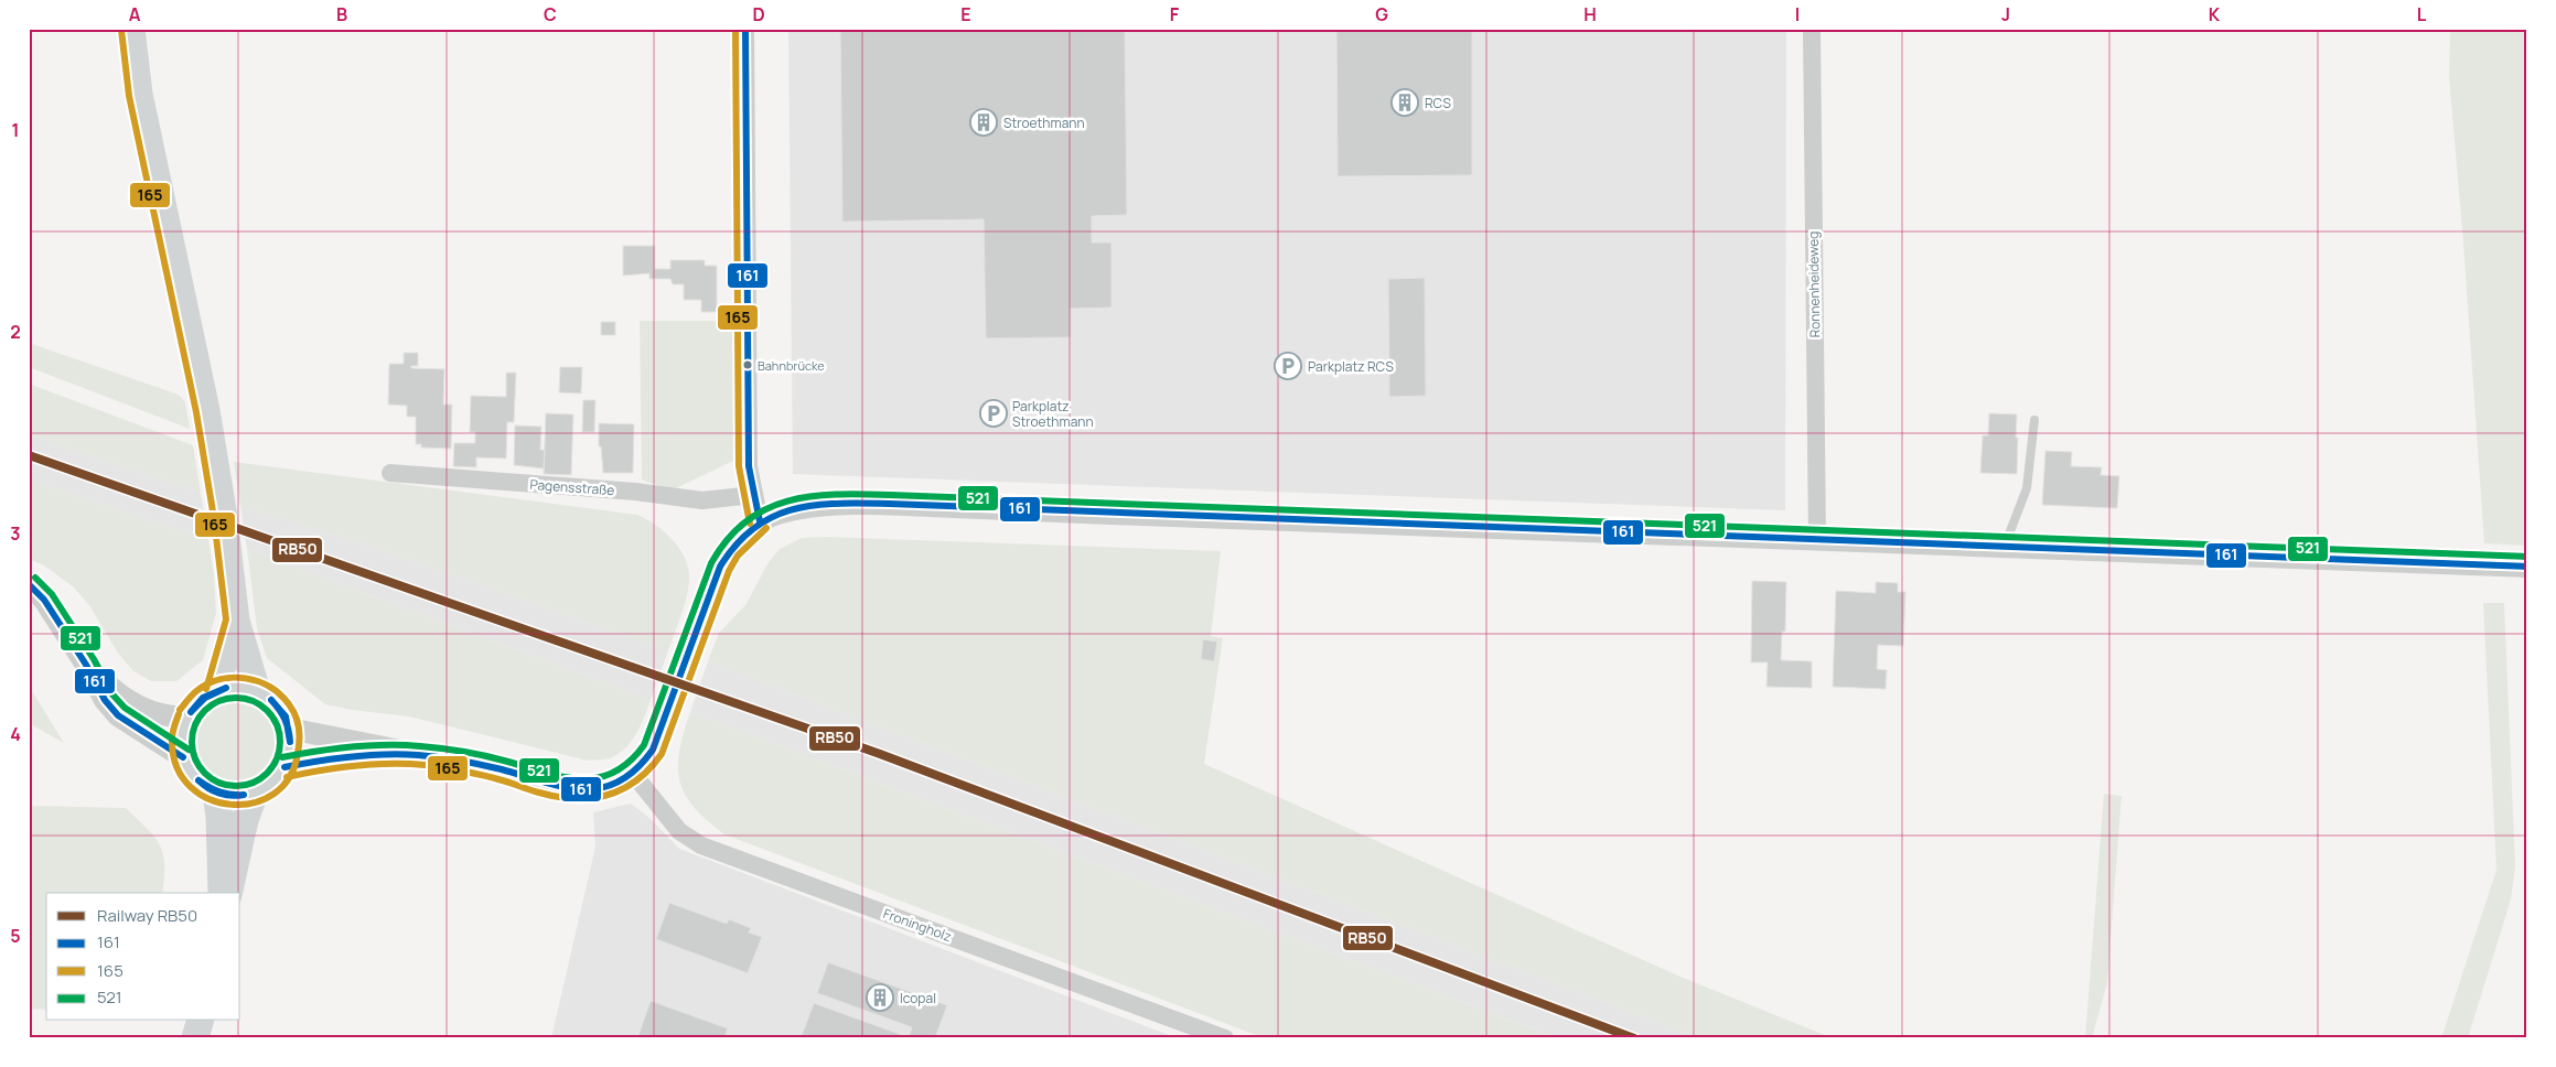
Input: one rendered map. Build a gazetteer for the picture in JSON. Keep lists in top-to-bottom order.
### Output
{
  "streets": {
    "street": ["Ronnenheideweg", "Pagensstraße", "Froningholz"]
  },
  "places": {
    "building": ["RCS", "Stroethmann", "Icopal"],
    "other": ["Bahnbrücke"],
    "parking": ["Parkplatz RCS", "Parkplatz Stroethmann"]
  },
  "lines": [
    "transit line 161",
    "transit line 165",
    "rail line RB50",
    "transit line 521"
  ],
  "legend": [
    "Railway RB50",
    "161",
    "165",
    "521"
  ],
  "grid": {
    "columns": [
      "A",
      "B",
      "C",
      "D",
      "E",
      "F",
      "G",
      "H",
      "I",
      "J",
      "K",
      "L"
    ],
    "rows": [
      "1",
      "2",
      "3",
      "4",
      "5"
    ]
  }
}
